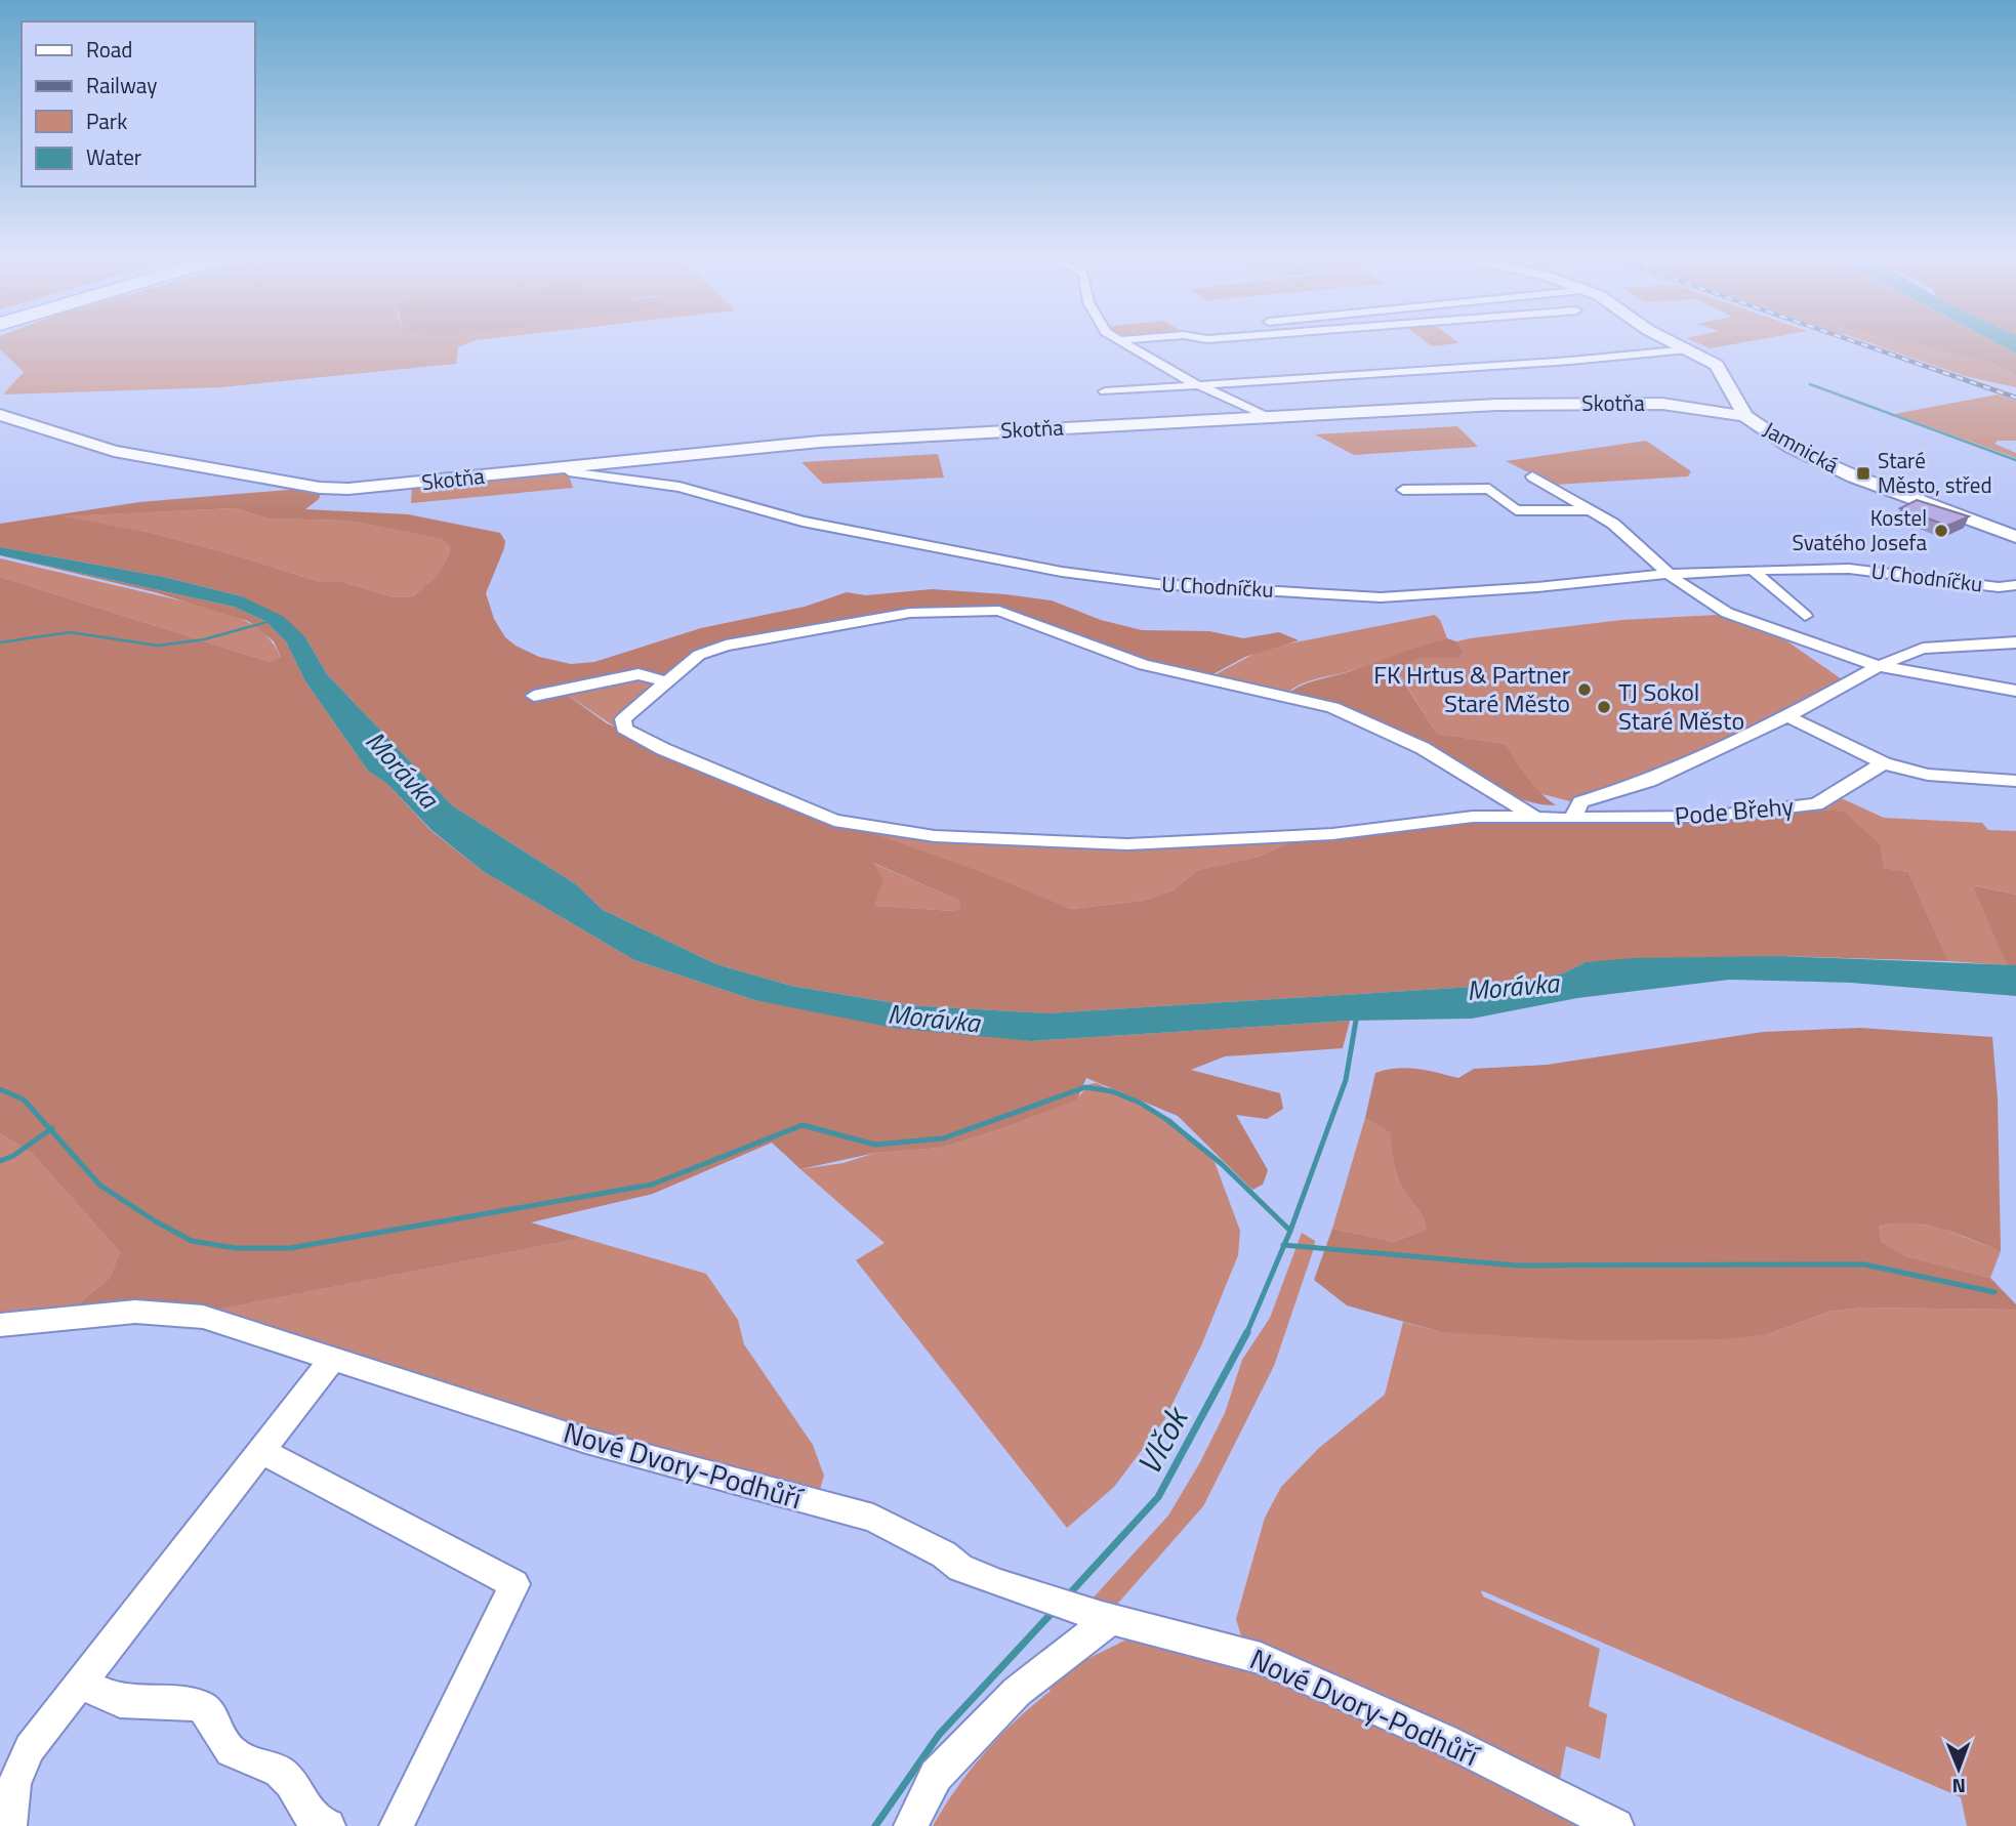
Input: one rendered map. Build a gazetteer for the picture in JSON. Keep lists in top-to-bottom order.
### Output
{
  "streets": {
    "main road": ["Jamnická"],
    "street": [
      "Skotňa",
      "U Chodníčku",
      "Pode Břehy",
      "Nové Dvory-Podhůří"
    ]
  },
  "crossings": [
    ["Skotňa", "Jamnická"],
    ["Skotňa", "U Chodníčku"]
  ],
  "water": ["Morávka", "Vlčok"],
  "places": {
    "transit": ["Staré Město, střed"],
    "other": ["Kostel Svatého Josefa", "FK Hrtus & Partner Staré Město", "TJ Sokol Staré Město"]
  },
  "legend": [
    "Road",
    "Railway",
    "Park",
    "Water"
  ],
  "north": "bottom"
}
